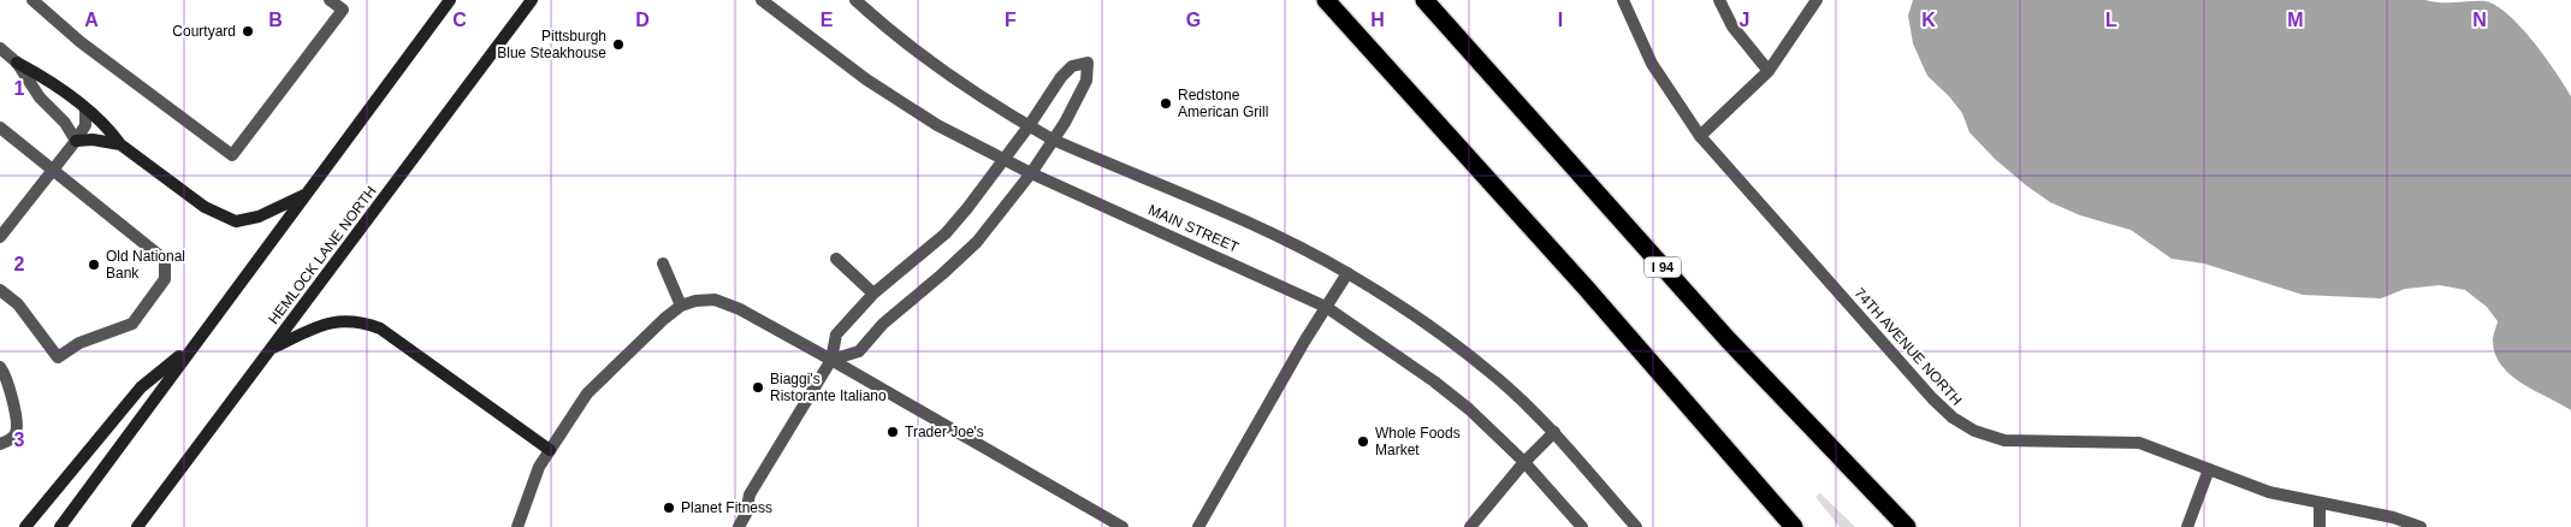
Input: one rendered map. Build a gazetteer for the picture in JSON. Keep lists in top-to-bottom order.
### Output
{
  "streets": {
    "highway": ["I 94"],
    "main road": ["HEMLOCK LANE NORTH"],
    "street": ["MAIN STREET", "74TH AVENUE NORTH"]
  },
  "places": [
    "Courtyard",
    "Pittsburgh Blue Steakhouse",
    "Redstone American Grill",
    "Old National Bank",
    "Biaggi's Ristorante Italiano",
    "Trader Joe's",
    "Whole Foods Market",
    "Planet Fitness"
  ],
  "grid": {
    "columns": [
      "A",
      "B",
      "C",
      "D",
      "E",
      "F",
      "G",
      "H",
      "I",
      "J",
      "K",
      "L",
      "M",
      "N"
    ],
    "rows": ["1", "2", "3"]
  }
}
